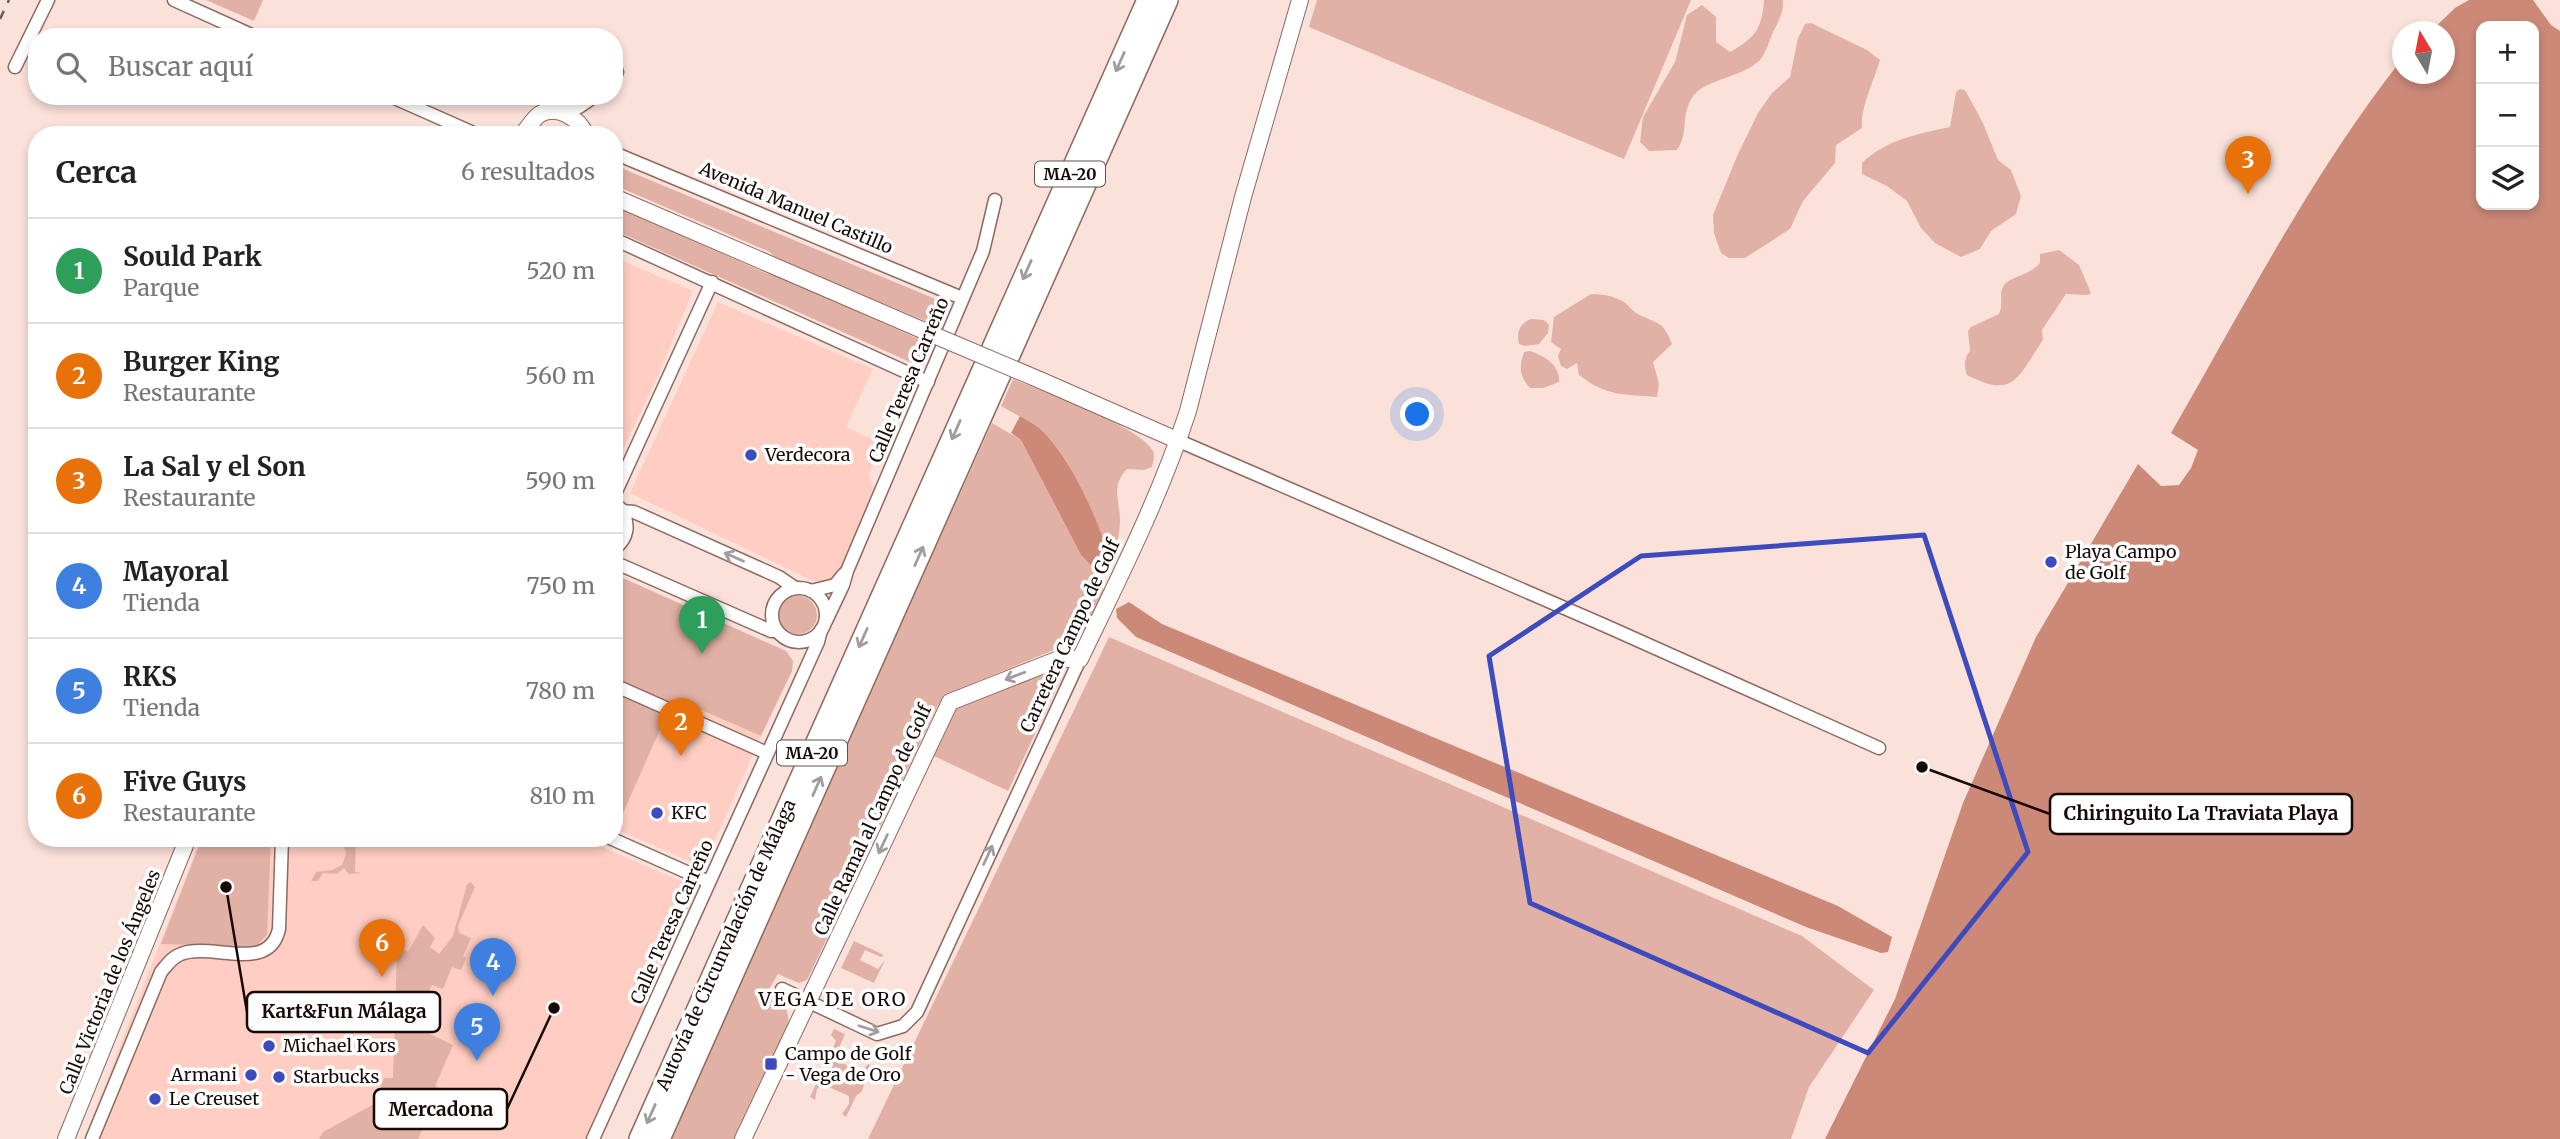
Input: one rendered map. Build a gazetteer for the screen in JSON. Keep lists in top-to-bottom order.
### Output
{
  "streets": {
    "highway": ["MA-20", "Autovía de Circunvalación de Málaga"],
    "street": [
      "Avenida Manuel Castillo",
      "Calle Teresa Carreño",
      "Carretera Campo de Golf",
      "Calle Ramal al Campo de Golf",
      "Calle Victoria de los Ángeles"
    ]
  },
  "crossings": [
    ["Avenida Manuel Castillo", "Calle Teresa Carreño"],
    ["Carretera Campo de Golf", "Calle Ramal al Campo de Golf"]
  ],
  "one_way": ["Carretera Campo de Golf", "Calle Ramal al Campo de Golf"],
  "districts": ["VEGA DE ORO"],
  "places": {
    "other": [
      "Verdecora",
      "Playa Campo de Golf",
      "Chiringuito La Traviata Playa",
      "KFC",
      "Kart&Fun Málaga",
      "Mercadona",
      "Michael Kors",
      "Armani",
      "Starbucks",
      "Le Creuset"
    ],
    "transit": ["Campo de Golf - Vega de Oro"]
  },
  "north": "top",
  "page": {
    "map_buttons": ["+", "−"],
    "search": "Buscar aquí",
    "heading": ["Cerca", "6 resultados"],
    "pins": [
      "3",
      "1",
      "2",
      "6",
      "4",
      "5"
    ],
    "list": [
      {
        "mark": "1",
        "name": "Sould Park",
        "note": "Parque",
        "value": "520 m"
      },
      {
        "mark": "2",
        "name": "Burger King",
        "note": "Restaurante",
        "value": "560 m"
      },
      {
        "mark": "3",
        "name": "La Sal y el Son",
        "note": "Restaurante",
        "value": "590 m"
      },
      {
        "mark": "4",
        "name": "Mayoral",
        "note": "Tienda",
        "value": "750 m"
      },
      {
        "mark": "5",
        "name": "RKS",
        "note": "Tienda",
        "value": "780 m"
      },
      {
        "mark": "6",
        "name": "Five Guys",
        "note": "Restaurante",
        "value": "810 m"
      }
    ]
  }
}
